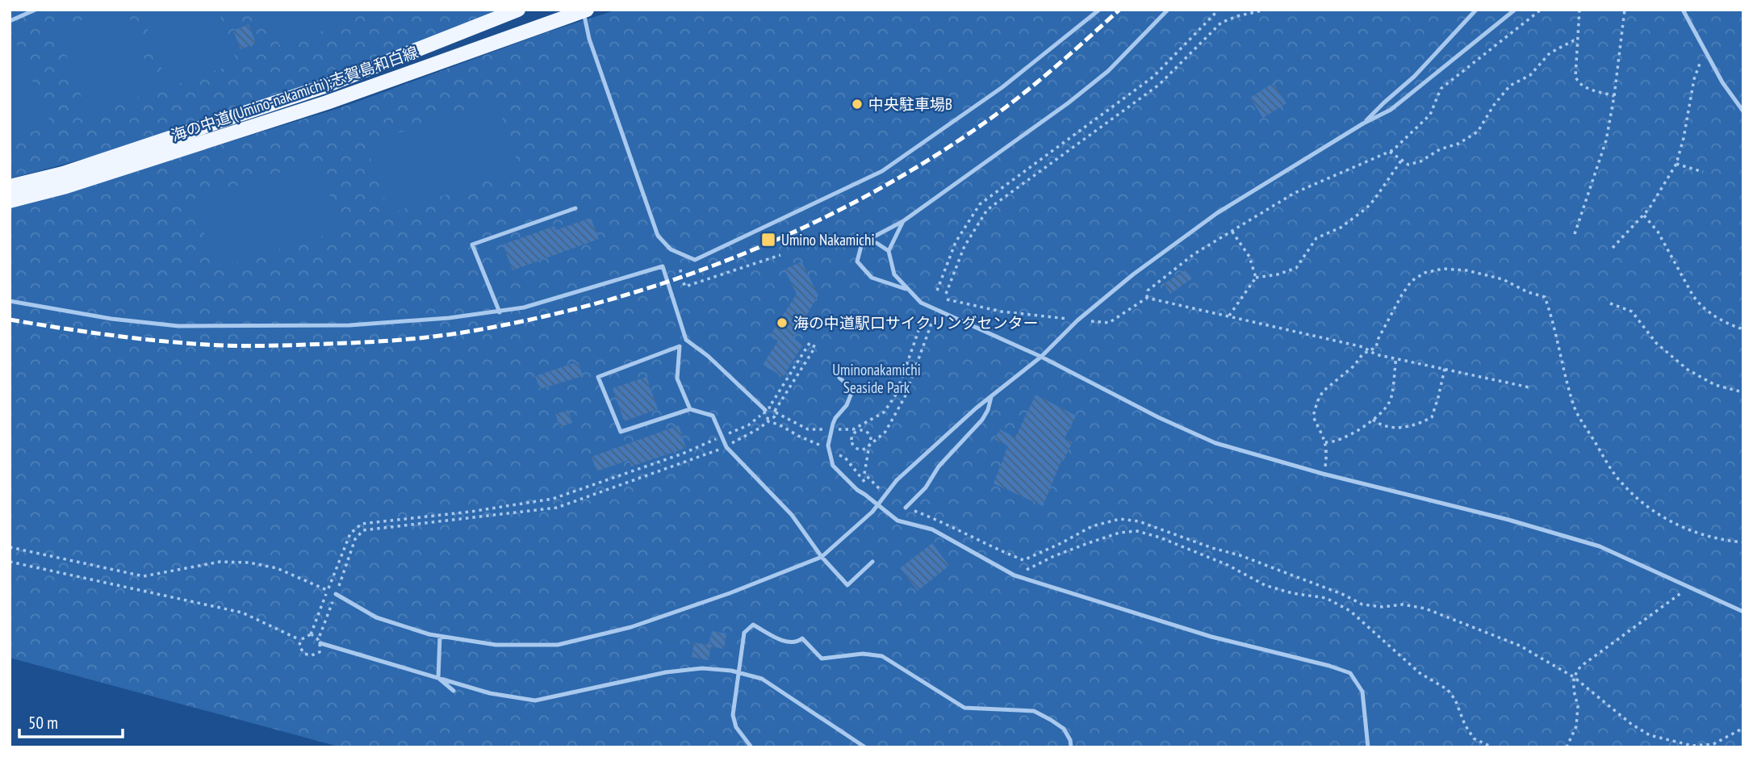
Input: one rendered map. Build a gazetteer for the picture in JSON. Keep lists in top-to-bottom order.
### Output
{
  "streets": {
    "main road": ["海の中道 (Umino-nakamichi);志賀島和白線"]
  },
  "parks": ["Uminonakamichi Seaside Park"],
  "places": {
    "other": ["中央駐車場B", "海の中道駅口サイクリングセンター"],
    "transit": ["Umino Nakamichi"]
  },
  "scale_bar": "50 m"
}
